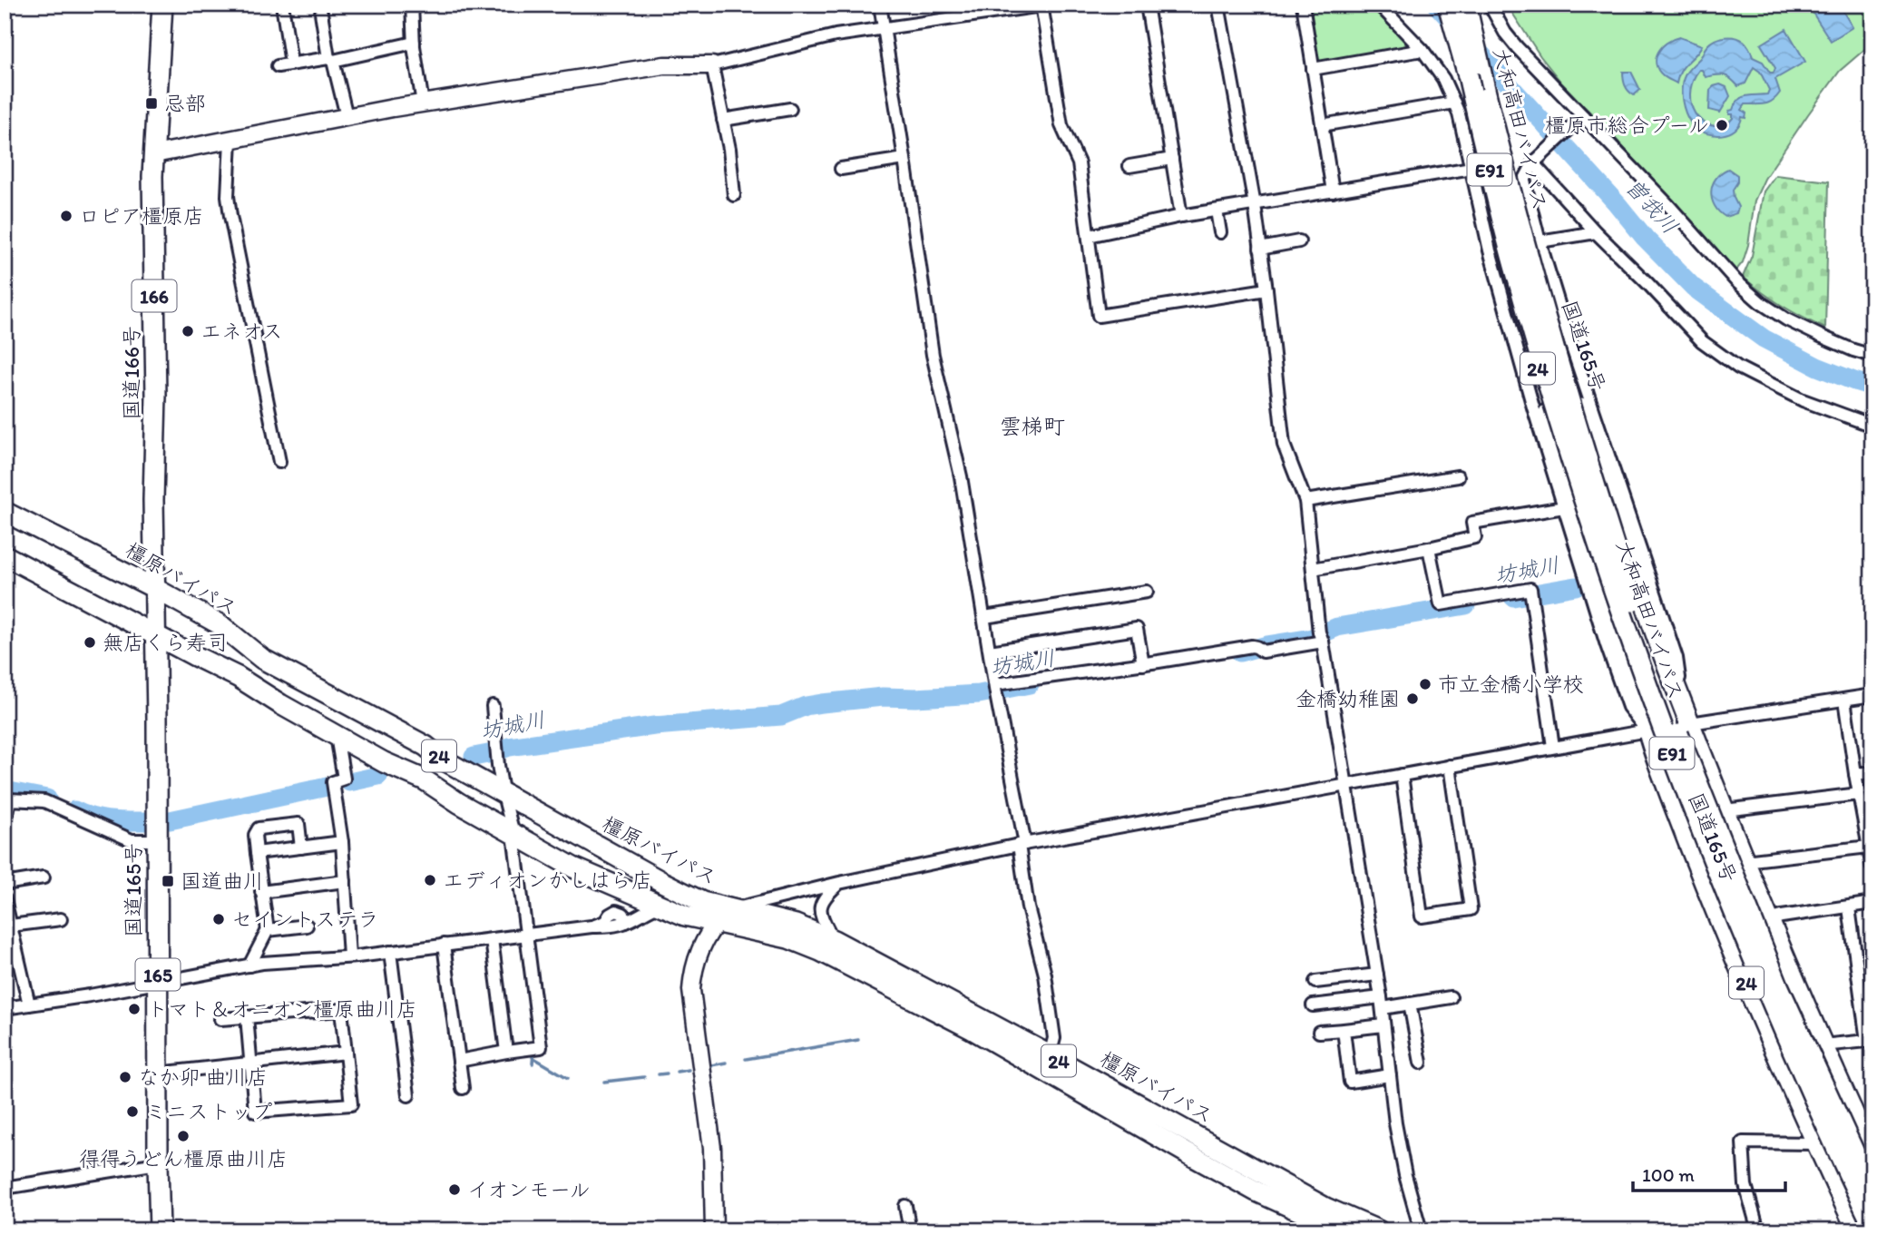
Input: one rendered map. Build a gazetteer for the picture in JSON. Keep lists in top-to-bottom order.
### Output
{
  "streets": {
    "highway": [
      "大和高田バイパス",
      "E91",
      "166",
      "国道165号",
      "24",
      "国道166号",
      "橿原バイパス",
      "165"
    ]
  },
  "crossings": [
    ["大和高田バイパス", "国道165号"],
    ["国道165号", "国道166号"],
    ["国道165号", "橿原バイパス"],
    ["国道166号", "橿原バイパス"]
  ],
  "districts": ["雲梯町"],
  "water": ["曽我川", "坊城川"],
  "places": {
    "transit": ["忌部", "国道曲川"],
    "other": [
      "橿原市総合プール",
      "ロピア橿原店",
      "エネオス",
      "無店くら寿司",
      "市立金橋小学校",
      "金橋幼稚園",
      "エディオンかしはら店",
      "セイントステラ",
      "トマト＆オニオン橿原曲川店",
      "なか卯 曲川店",
      "ミニストップ",
      "得得うどん橿原曲川店",
      "イオンモール"
    ]
  },
  "scale_bar": "100 m"
}
